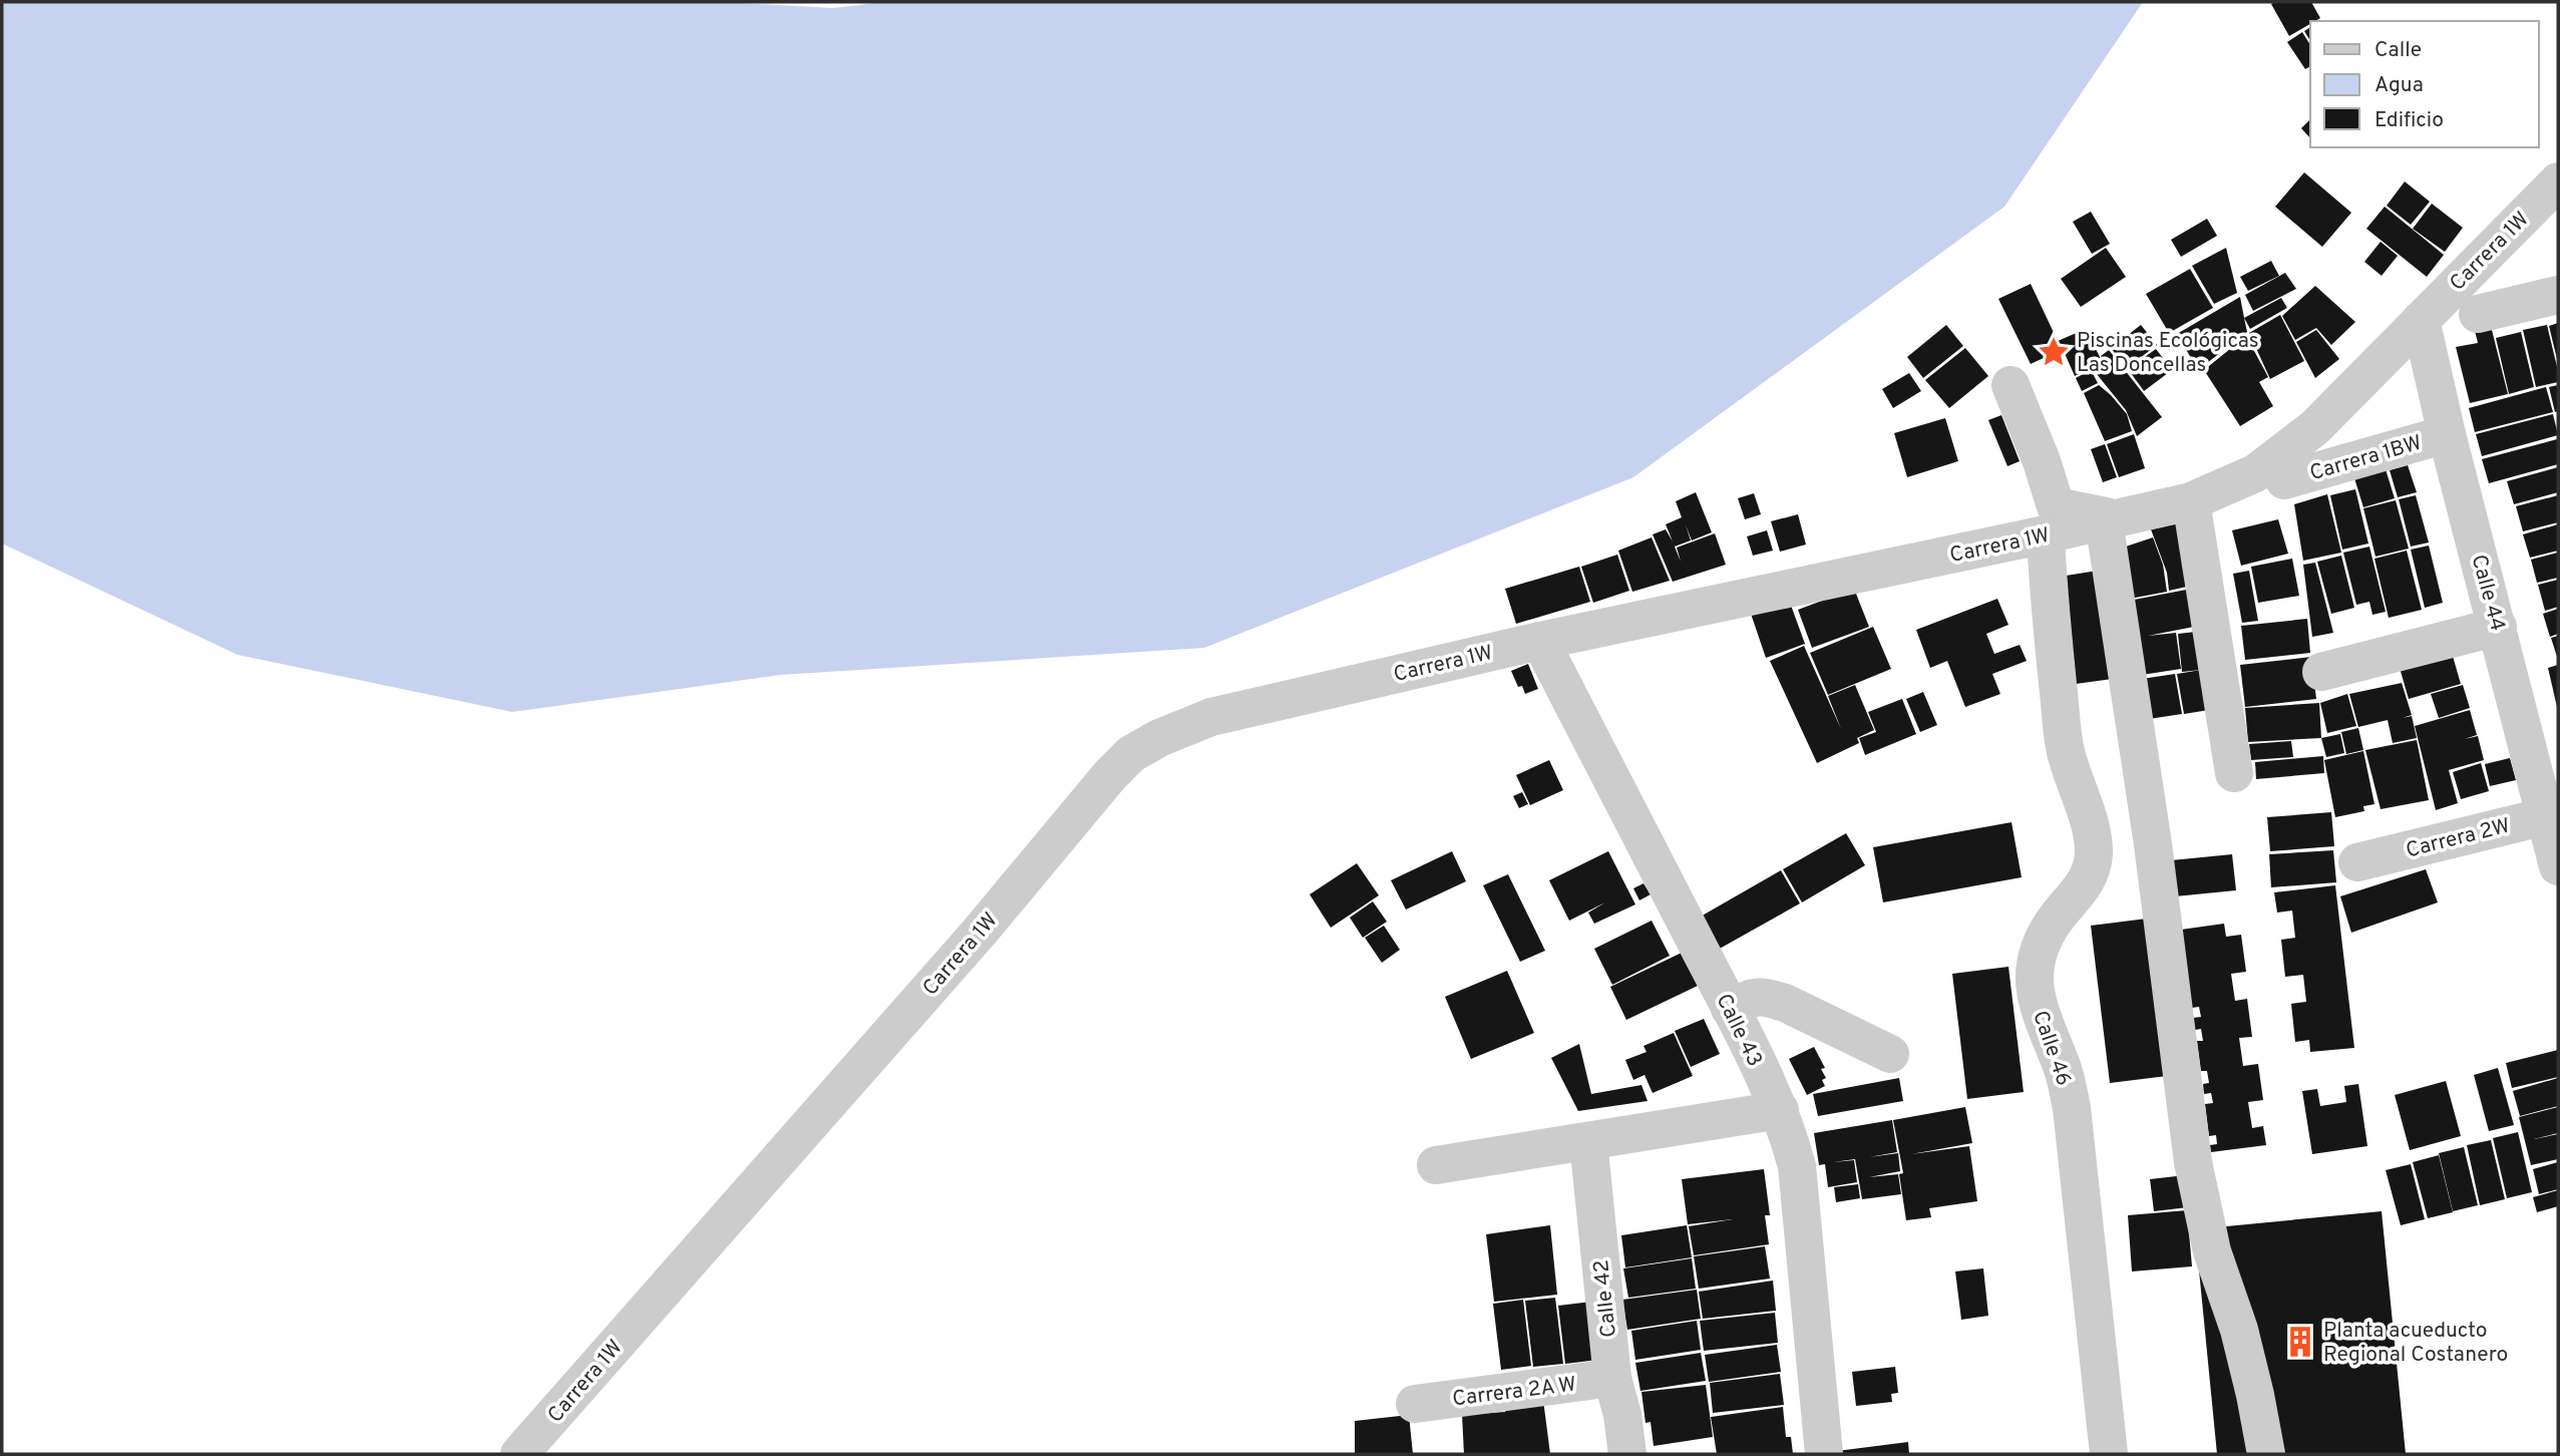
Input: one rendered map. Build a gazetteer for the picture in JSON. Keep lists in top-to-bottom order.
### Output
{
  "streets": {
    "street": [
      "Carrera 1W",
      "Carrera 1BW",
      "Calle 44",
      "Carrera 2W",
      "Calle 43",
      "Calle 46",
      "Calle 42",
      "Carrera 2A W"
    ]
  },
  "crossings": [
    ["Carrera 1W", "Calle 44"],
    ["Carrera 1W", "Calle 43"],
    ["Carrera 1W", "Calle 46"],
    ["Carrera 1BW", "Calle 44"],
    ["Calle 44", "Carrera 2W"],
    ["Calle 42", "Carrera 2A W"]
  ],
  "places": {
    "place": ["Piscinas Ecológicas Las Doncellas"],
    "building": ["Planta acueducto Regional Costanero"]
  },
  "legend": ["Calle", "Agua", "Edificio"]
}
